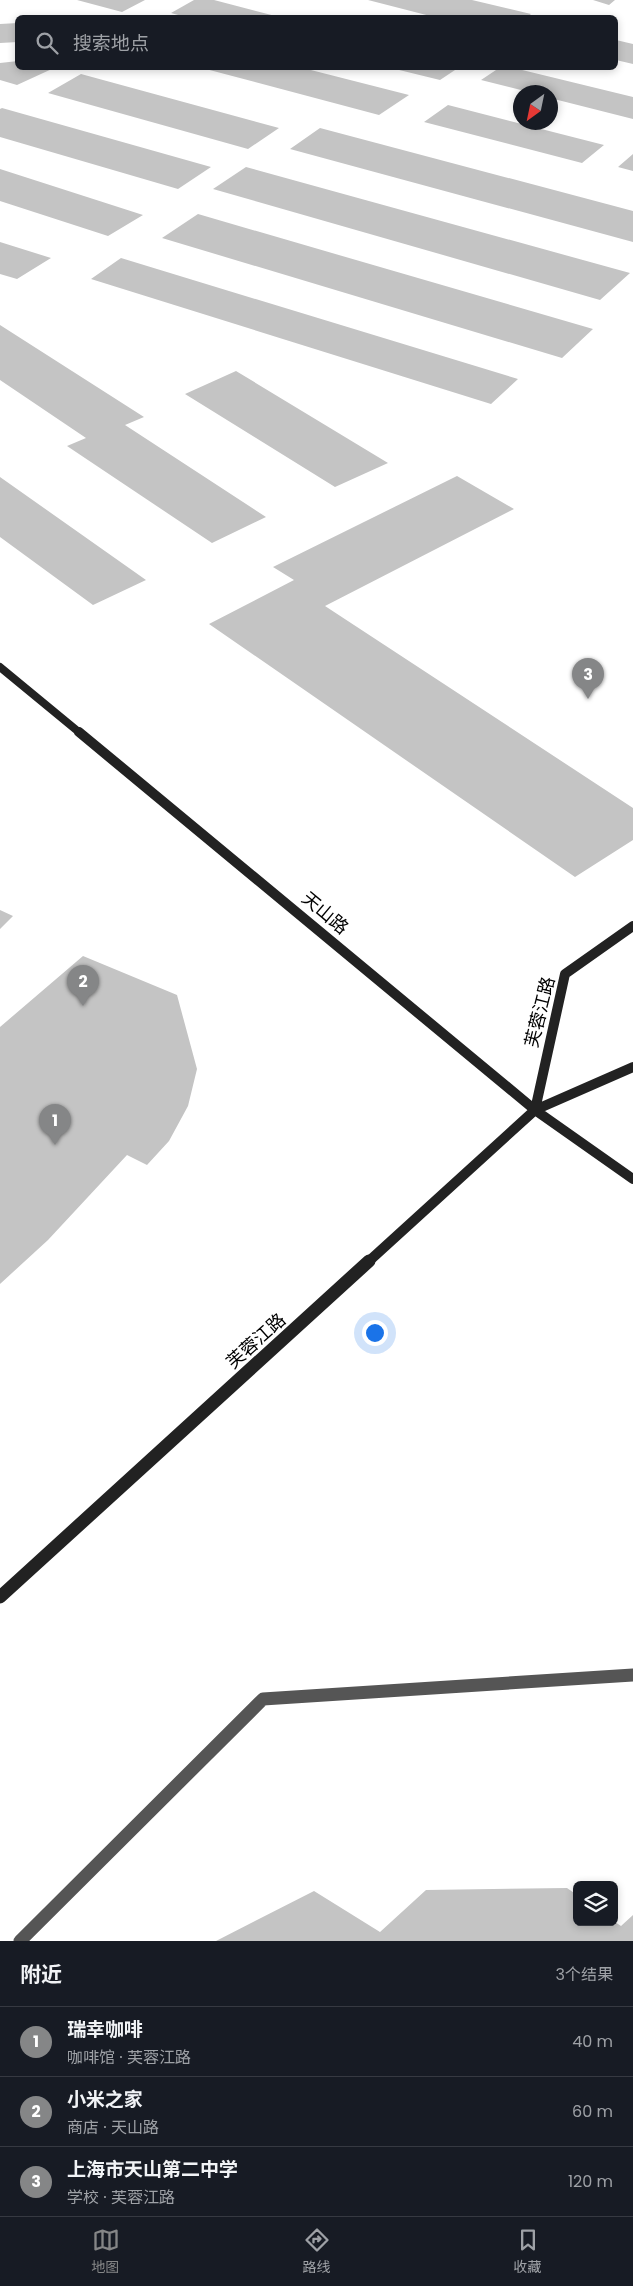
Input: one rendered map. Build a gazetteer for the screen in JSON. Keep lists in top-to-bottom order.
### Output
{
  "streets": {
    "street": ["天山路", "芙蓉江路"]
  },
  "crossings": [
    ["天山路", "芙蓉江路"]
  ],
  "north": "bottom left",
  "page": {
    "search": "搜索地点",
    "pins": ["3", "2", "1"],
    "heading": ["附近", "3个结果"],
    "list": [
      {
        "mark": "1",
        "name": "瑞幸咖啡",
        "note": "咖啡馆 · 芙蓉江路",
        "value": "40 m"
      },
      {
        "mark": "2",
        "name": "小米之家",
        "note": "商店 · 天山路",
        "value": "60 m"
      },
      {
        "mark": "3",
        "name": "上海市天山第二中学",
        "note": "学校 · 芙蓉江路",
        "value": "120 m"
      }
    ],
    "nav": ["地图", "路线", "收藏"]
  }
}
